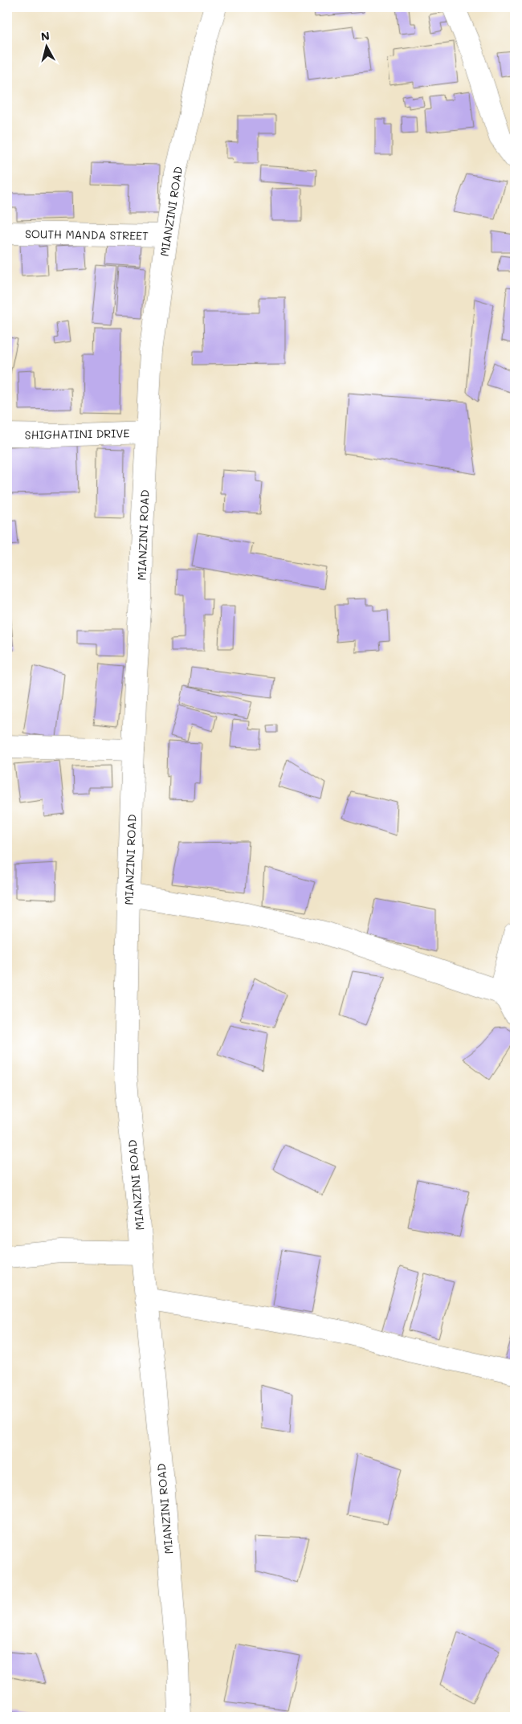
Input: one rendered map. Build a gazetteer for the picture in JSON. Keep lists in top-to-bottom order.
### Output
{
  "streets": {
    "street": ["MIANZINI ROAD", "SOUTH MANDA STREET", "SHIGHATINI DRIVE"]
  },
  "crossings": [
    ["MIANZINI ROAD", "SOUTH MANDA STREET"],
    ["MIANZINI ROAD", "SHIGHATINI DRIVE"]
  ],
  "north": "top"
}
